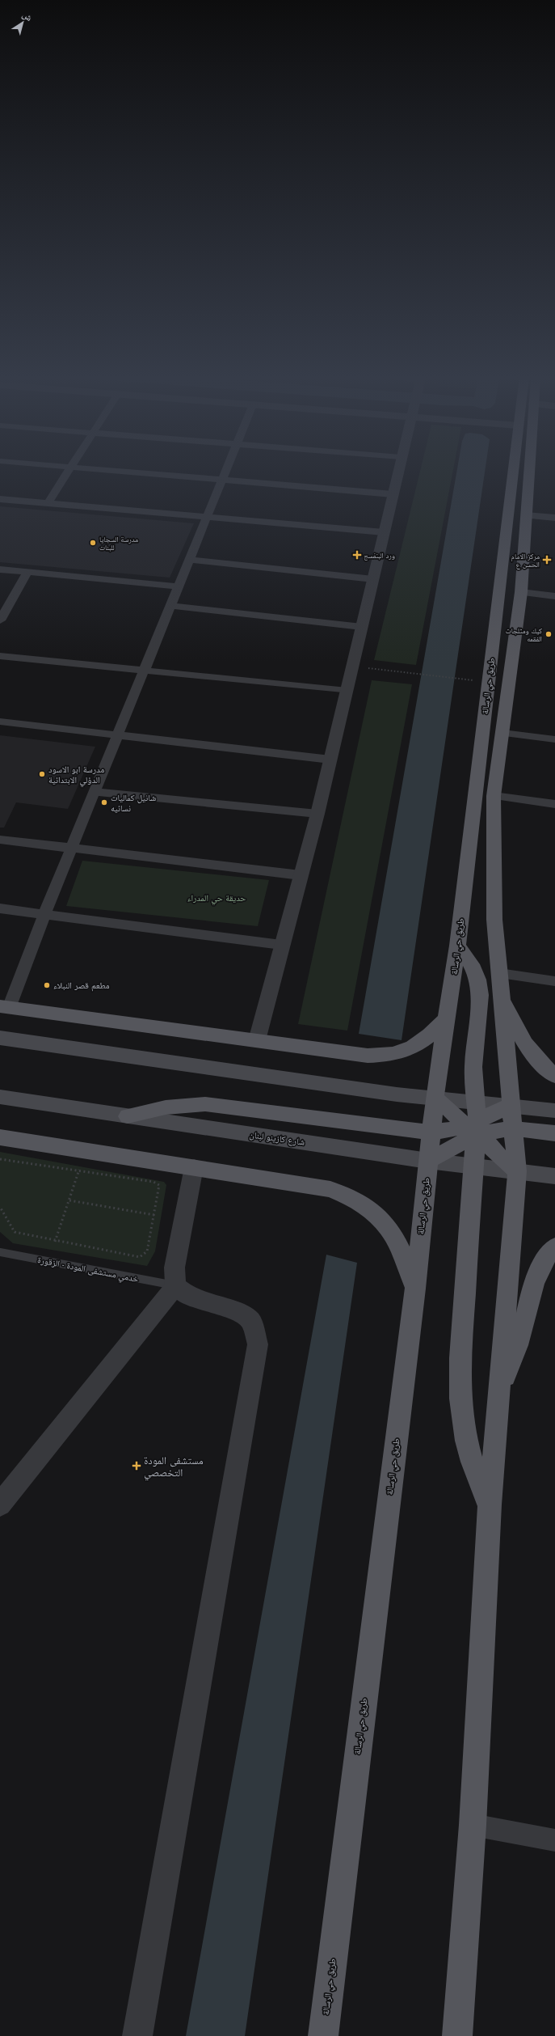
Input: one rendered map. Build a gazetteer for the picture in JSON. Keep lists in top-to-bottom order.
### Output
{
  "streets": {
    "main road": ["طريق حي الرسالة", "شارع كازينو لبنان"],
    "lane": ["خدمي مستشفى المودة - الزقورة"]
  },
  "crossings": [
    ["طريق حي الرسالة", "شارع كازينو لبنان"]
  ],
  "parks": ["حديقة حي المدراء"],
  "places": {
    "other": [
      "مدرسة السجايا للبنات",
      "كيك ومثلجات الفقمه",
      "مدرسة ابو الاسود الدؤلي الابتدائية",
      "شانيل كماليات نسائيه",
      "مطعم قصر النبلاء"
    ],
    "health": ["ورد البنفسج", "مركز الامام الحسن ع", "مستشفى المودة التخصصي"]
  },
  "north": "top right"
}
